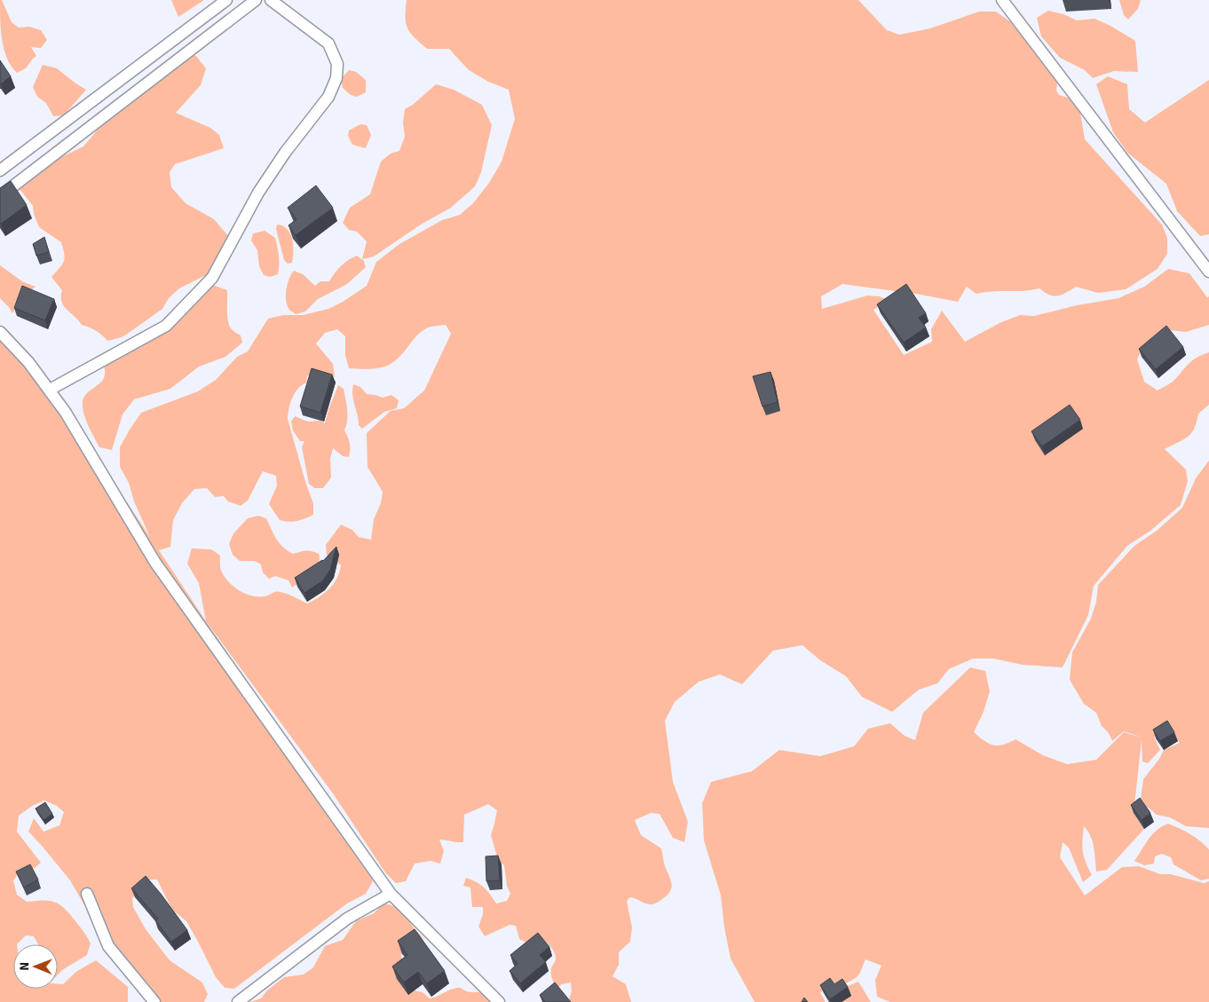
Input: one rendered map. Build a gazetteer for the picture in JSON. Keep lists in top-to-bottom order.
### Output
{
  "north": "left"
}
